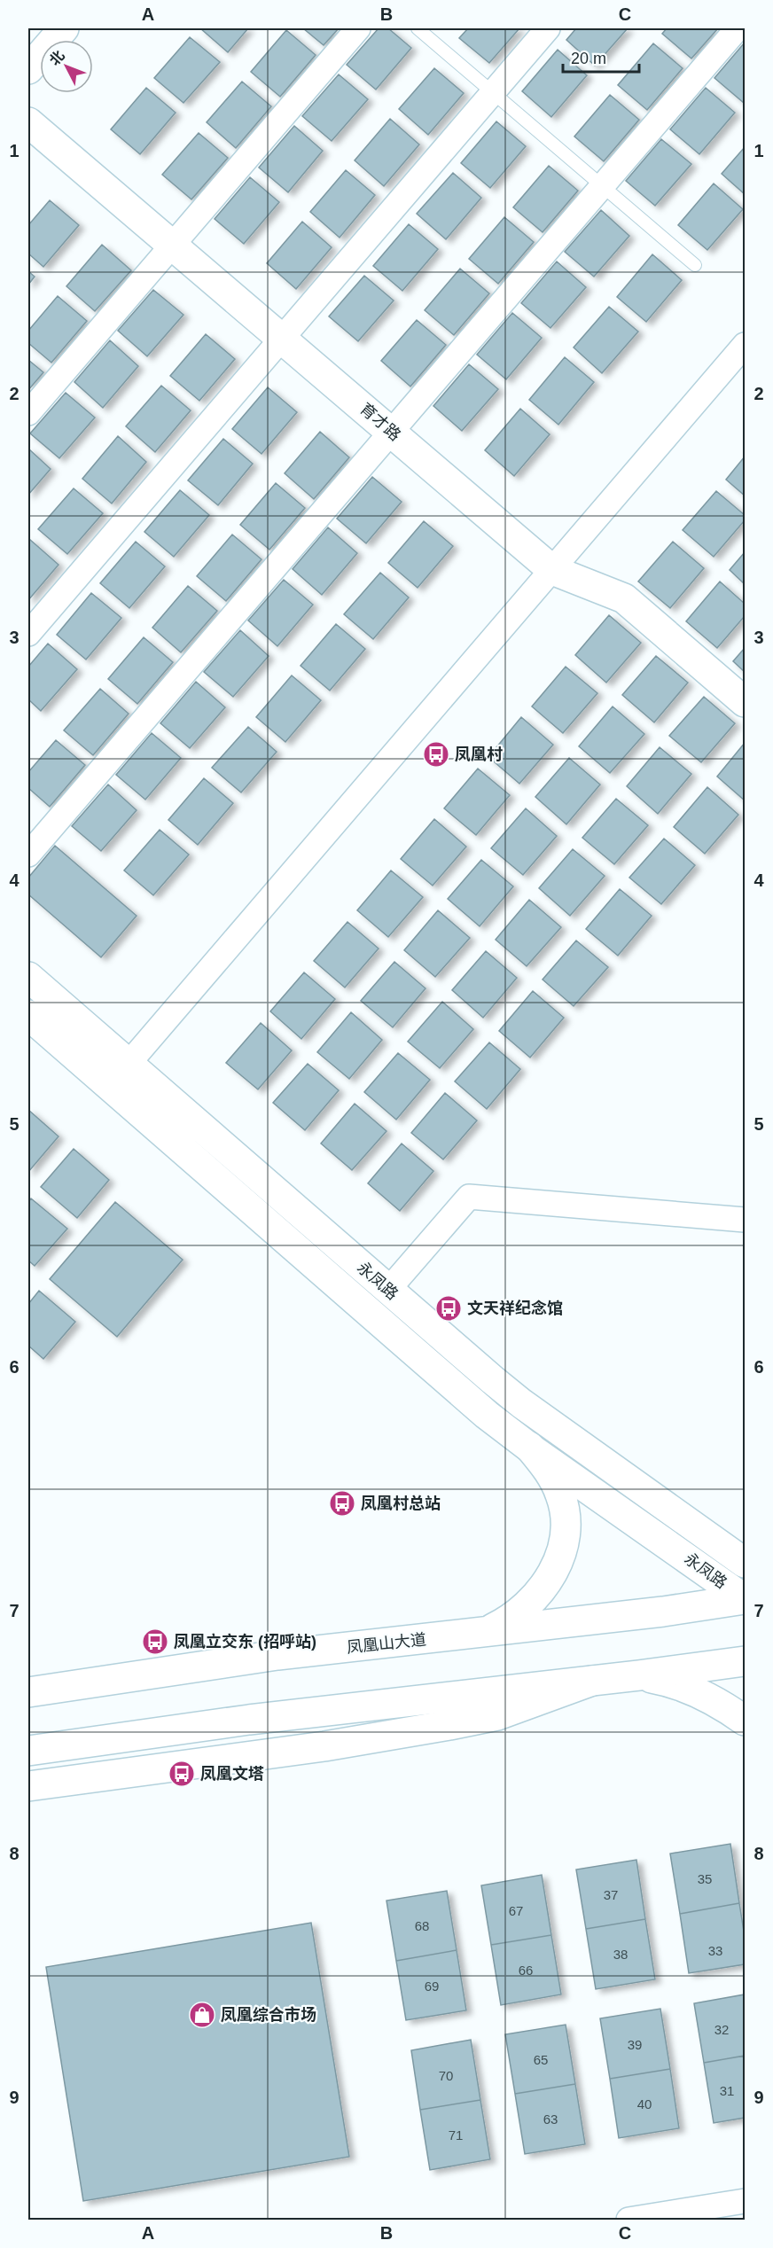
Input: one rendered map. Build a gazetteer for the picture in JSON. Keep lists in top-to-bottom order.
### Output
{
  "streets": {
    "street": ["育才路", "永凤路", "凤凰山大道"]
  },
  "crossings": [
    ["永凤路", "凤凰山大道"]
  ],
  "places": {
    "bus stop": [
      "凤凰村",
      "文天祥纪念馆",
      "凤凰村总站",
      "凤凰立交东 (招呼站)",
      "凤凰文塔"
    ],
    "shop": ["凤凰综合市场"]
  },
  "house_numbers": [
    "35",
    "37",
    "67",
    "68",
    "33",
    "38",
    "66",
    "69",
    "32",
    "39",
    "65",
    "70",
    "31",
    "40",
    "63",
    "71"
  ],
  "scale_bar": "20 m",
  "north": "top left",
  "grid": {
    "columns": ["A", "B", "C"],
    "rows": [
      "1",
      "2",
      "3",
      "4",
      "5",
      "6",
      "7",
      "8",
      "9"
    ]
  }
}
